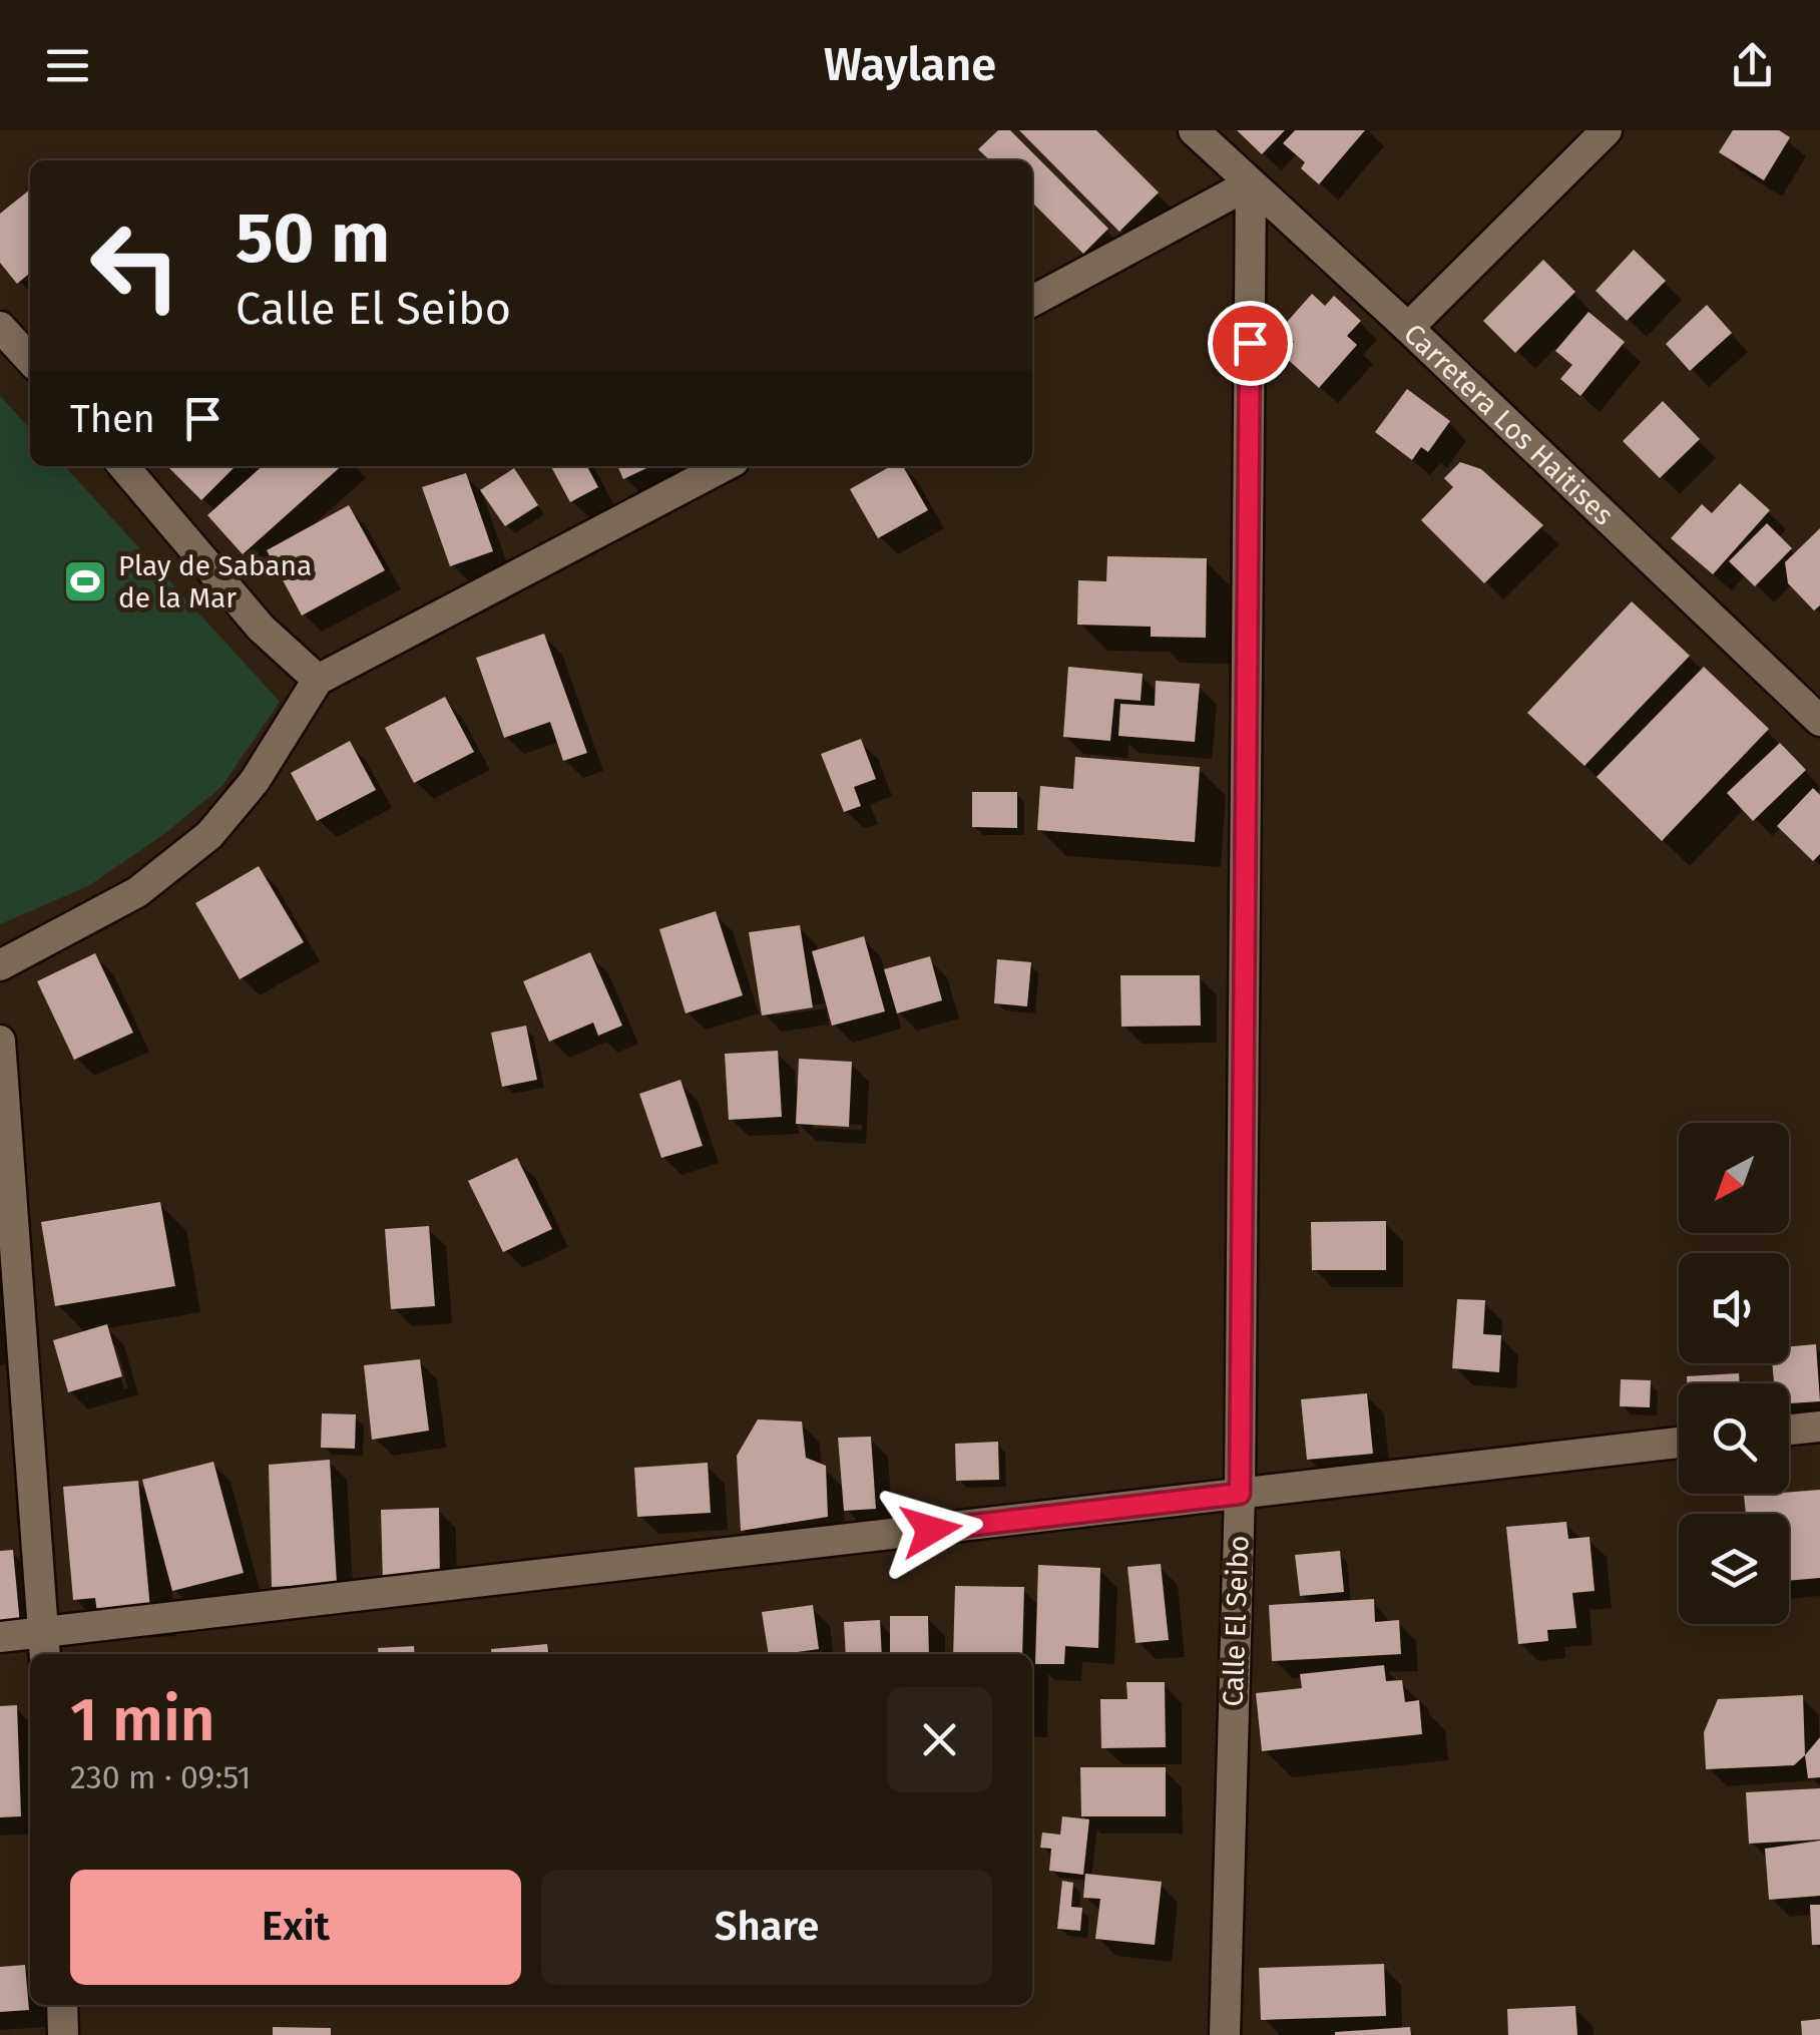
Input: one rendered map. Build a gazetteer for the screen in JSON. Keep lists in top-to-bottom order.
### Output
{
  "streets": {
    "street": ["Carretera Los Haitises", "Calle El Seibo"]
  },
  "crossings": [
    ["Carretera Los Haitises", "Calle El Seibo"]
  ],
  "places": {
    "sports": ["Play de Sabana de la Mar"]
  },
  "north": "bottom left",
  "page": {
    "header": "Waylane",
    "turn": ["50 m", "Calle El Seibo"],
    "then": "Then",
    "heading": ["1 min", "230 m · 09:51"],
    "buttons": ["Exit", "Share"]
  }
}
